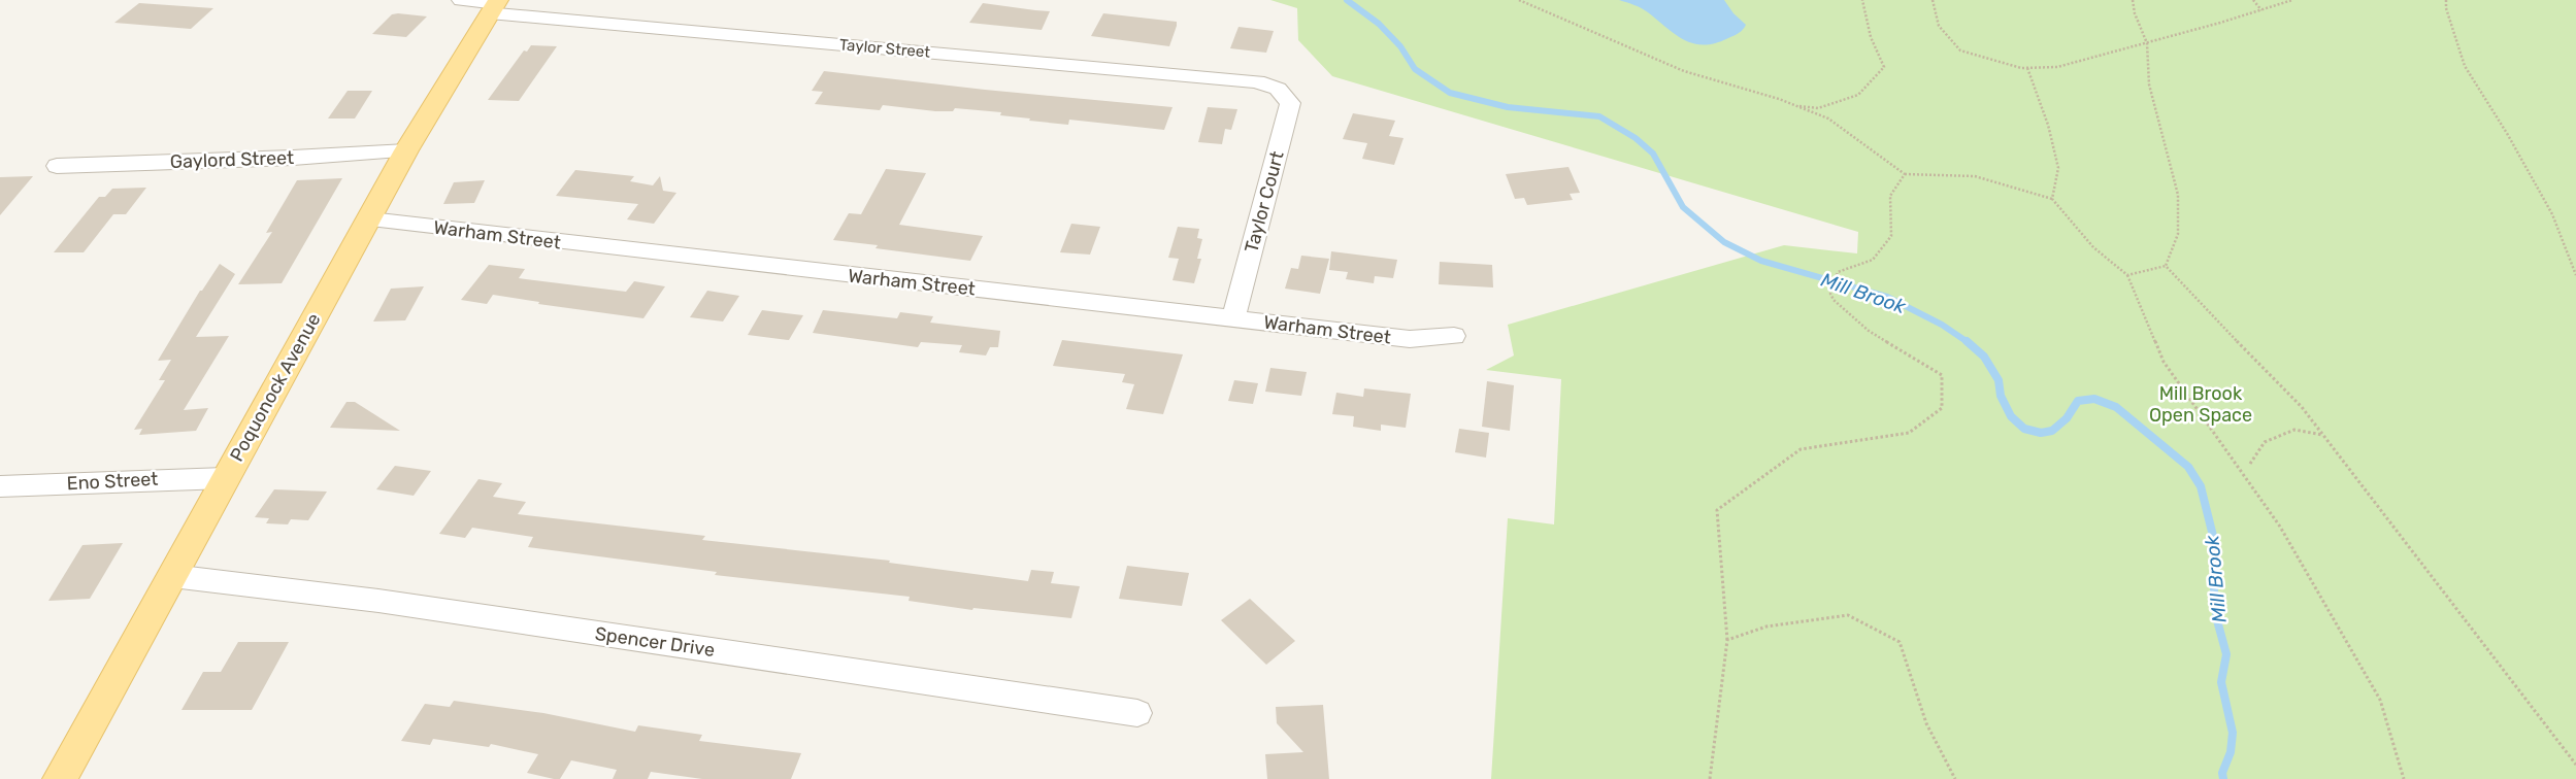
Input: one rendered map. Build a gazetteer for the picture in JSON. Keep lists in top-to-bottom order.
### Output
{
  "streets": {
    "main road": ["Poquonock Avenue"],
    "street": [
      "Taylor Street",
      "Gaylord Street",
      "Taylor Court",
      "Warham Street",
      "Eno Street",
      "Spencer Drive"
    ]
  },
  "crossings": [
    ["Taylor Street", "Taylor Court"],
    ["Taylor Street", "Poquonock Avenue"],
    ["Gaylord Street", "Poquonock Avenue"],
    ["Taylor Court", "Warham Street"],
    ["Warham Street", "Poquonock Avenue"],
    ["Poquonock Avenue", "Eno Street"],
    ["Poquonock Avenue", "Spencer Drive"]
  ],
  "water": ["Mill Brook"],
  "parks": ["Mill Brook Open Space"]
}
